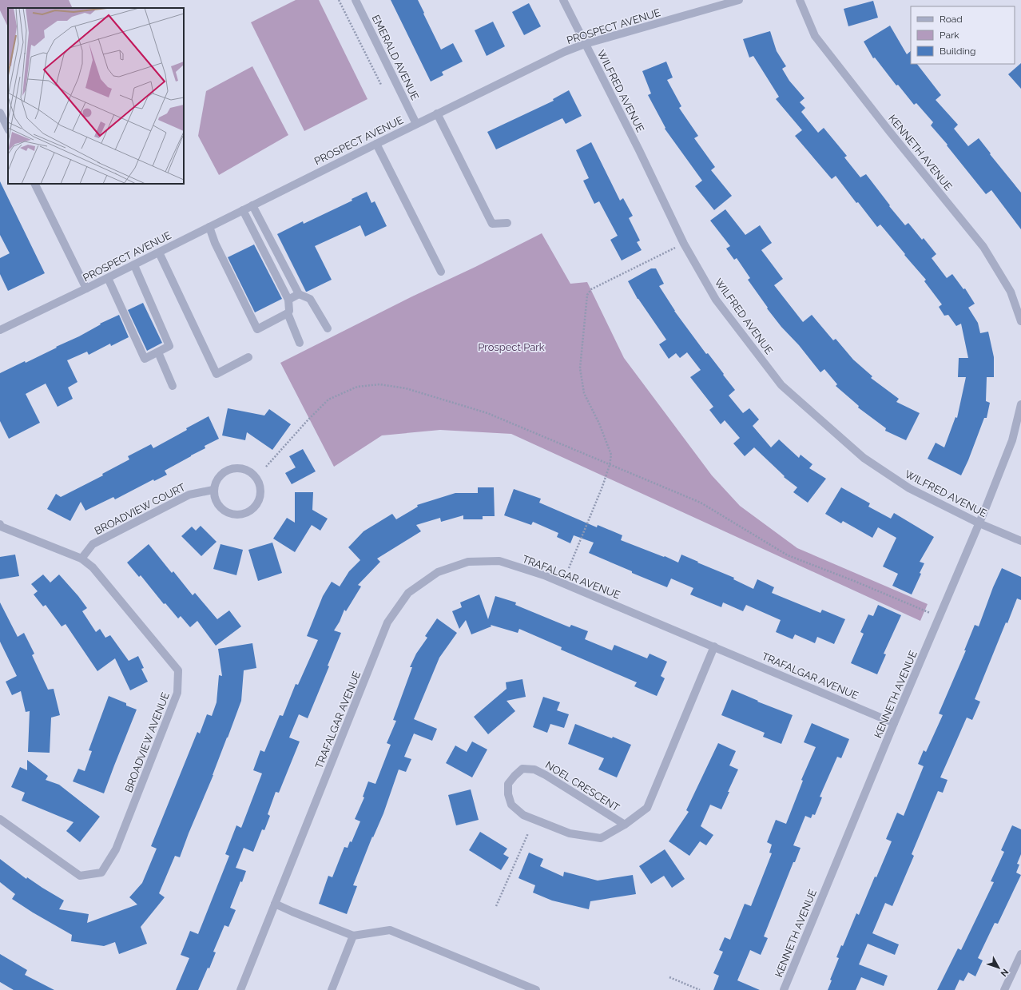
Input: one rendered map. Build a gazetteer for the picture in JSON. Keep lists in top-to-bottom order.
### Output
{
  "streets": {
    "street": [
      "PROSPECT AVENUE",
      "EMERALD AVENUE",
      "WILFRED AVENUE",
      "KENNETH AVENUE",
      "BROADVIEW COURT",
      "TRAFALGAR AVENUE",
      "BROADVIEW AVENUE",
      "NOEL CRESCENT"
    ]
  },
  "crossings": [
    ["PROSPECT AVENUE", "EMERALD AVENUE"],
    ["PROSPECT AVENUE", "WILFRED AVENUE"],
    ["WILFRED AVENUE", "KENNETH AVENUE"],
    ["KENNETH AVENUE", "TRAFALGAR AVENUE"],
    ["BROADVIEW COURT", "BROADVIEW AVENUE"],
    ["TRAFALGAR AVENUE", "NOEL CRESCENT"]
  ],
  "parks": ["Prospect Park"],
  "legend": ["Road", "Park", "Building"],
  "north": "bottom right"
}
